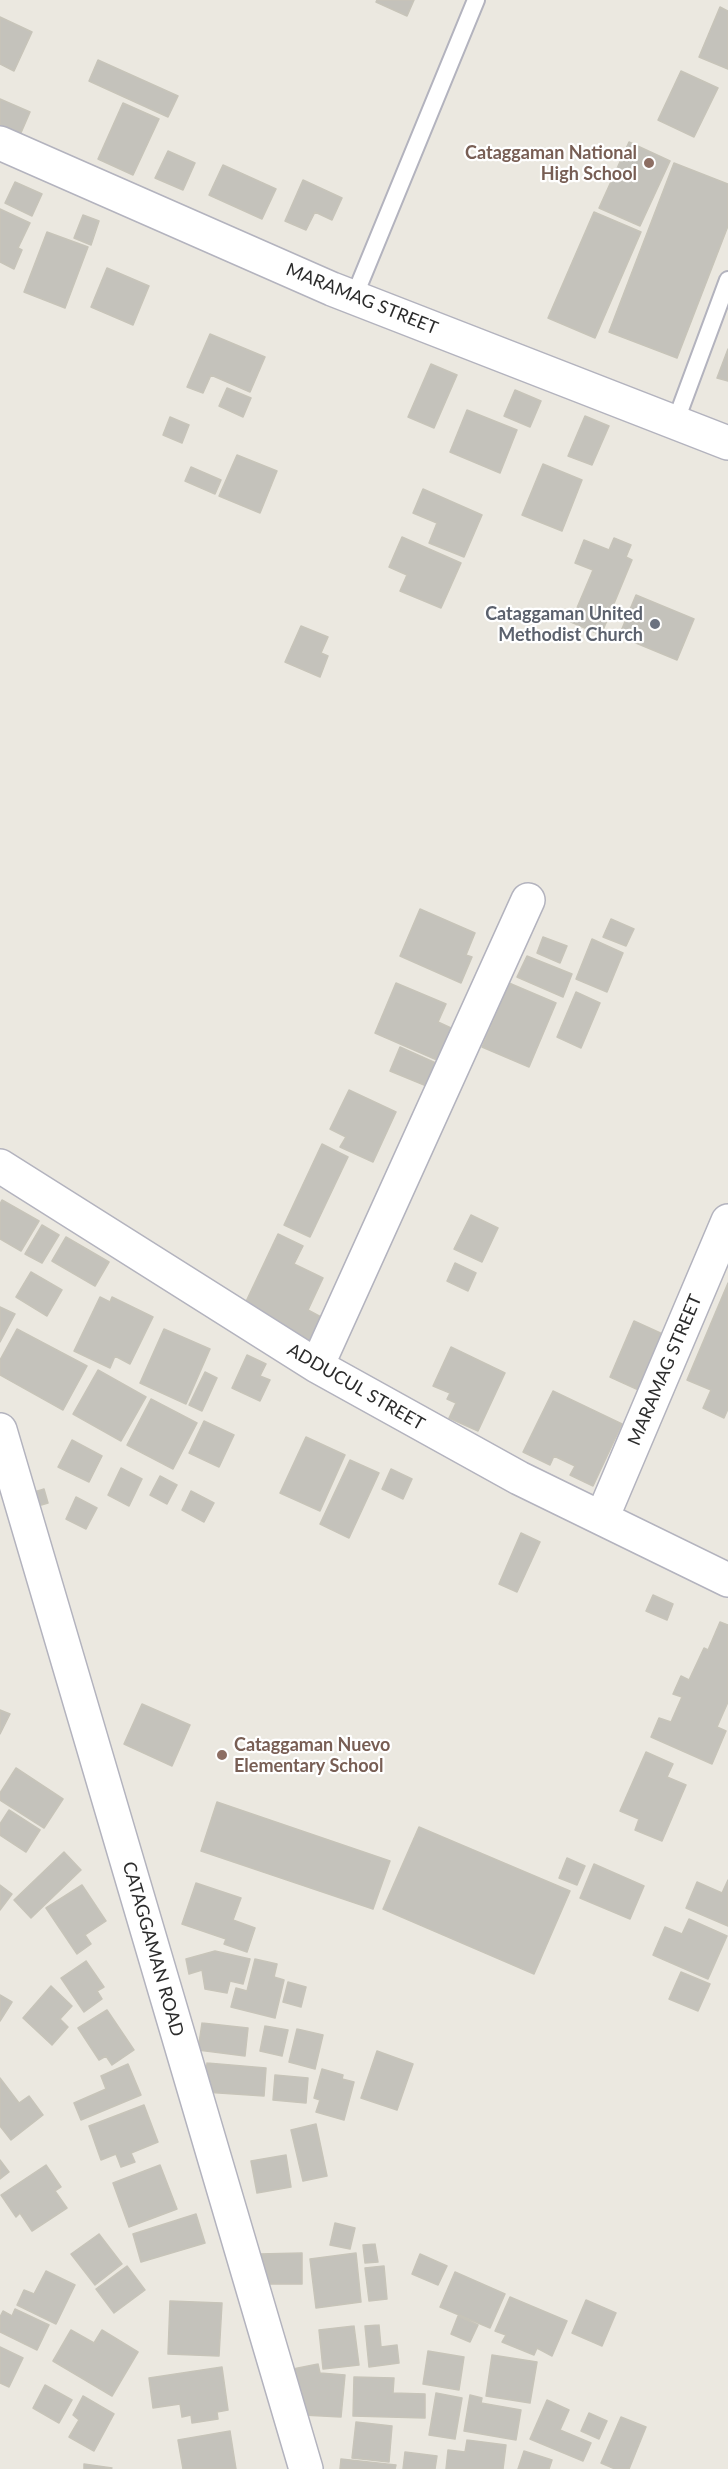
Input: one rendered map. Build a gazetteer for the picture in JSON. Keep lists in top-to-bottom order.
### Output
{
  "streets": {
    "street": ["MARAMAG STREET", "ADDUCUL STREET", "CATAGGAMAN ROAD"]
  },
  "crossings": [
    ["MARAMAG STREET", "ADDUCUL STREET"]
  ],
  "places": ["Cataggaman National High School", "Cataggaman United Methodist Church", "Cataggaman Nuevo Elementary School"]
}
